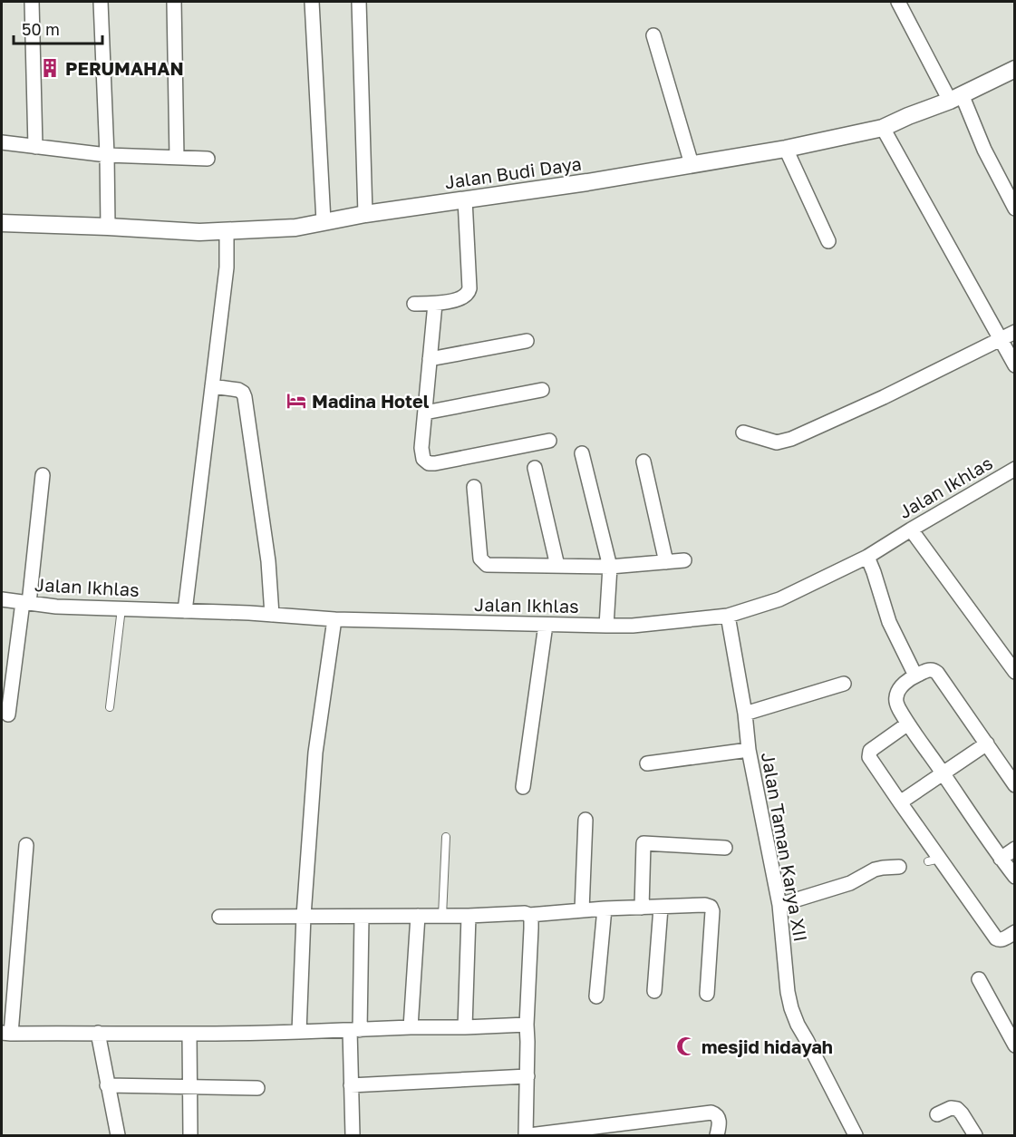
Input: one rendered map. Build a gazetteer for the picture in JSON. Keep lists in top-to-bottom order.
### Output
{
  "streets": {
    "street": ["Jalan Budi Daya", "Jalan Ikhlas", "Jalan Taman Karya XII"]
  },
  "crossings": [
    ["Jalan Ikhlas", "Jalan Taman Karya XII"]
  ],
  "places": {
    "building": ["PERUMAHAN"],
    "hotel": ["Madina Hotel"],
    "mosque": ["mesjid hidayah"]
  },
  "scale_bar": "50 m"
}
